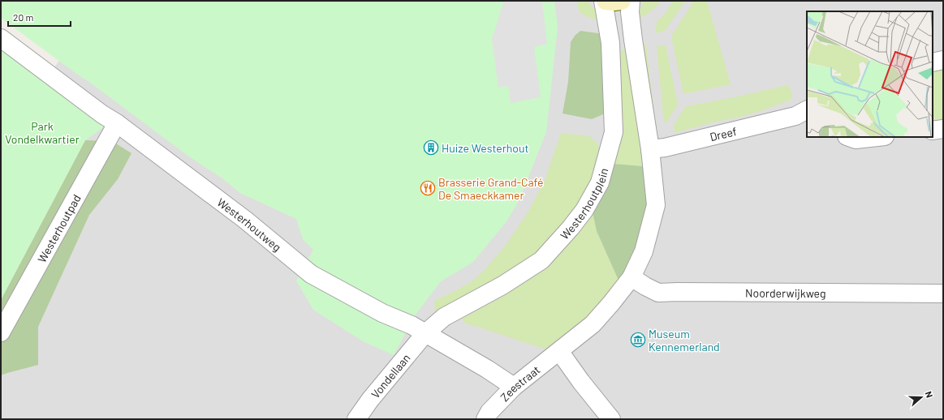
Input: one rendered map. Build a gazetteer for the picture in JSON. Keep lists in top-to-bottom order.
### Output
{
  "streets": {
    "street": [
      "Dreef",
      "Westerhoutplein",
      "Westerhoutweg",
      "Westerhoutpad",
      "Noorderwijkweg",
      "Vondellaan",
      "Zeestraat"
    ]
  },
  "crossings": [
    ["Westerhoutplein", "Westerhoutweg"],
    ["Westerhoutplein", "Vondellaan"],
    ["Westerhoutweg", "Westerhoutpad"],
    ["Westerhoutweg", "Vondellaan"],
    ["Westerhoutweg", "Zeestraat"]
  ],
  "parks": ["Park Vondelkwartier"],
  "places": {
    "building": ["Huize Westerhout"],
    "restaurant": ["Brasserie Grand-Café De Smaeckkamer"],
    "museum": ["Museum Kennemerland"]
  },
  "scale_bar": "20 m",
  "north": "right"
}
